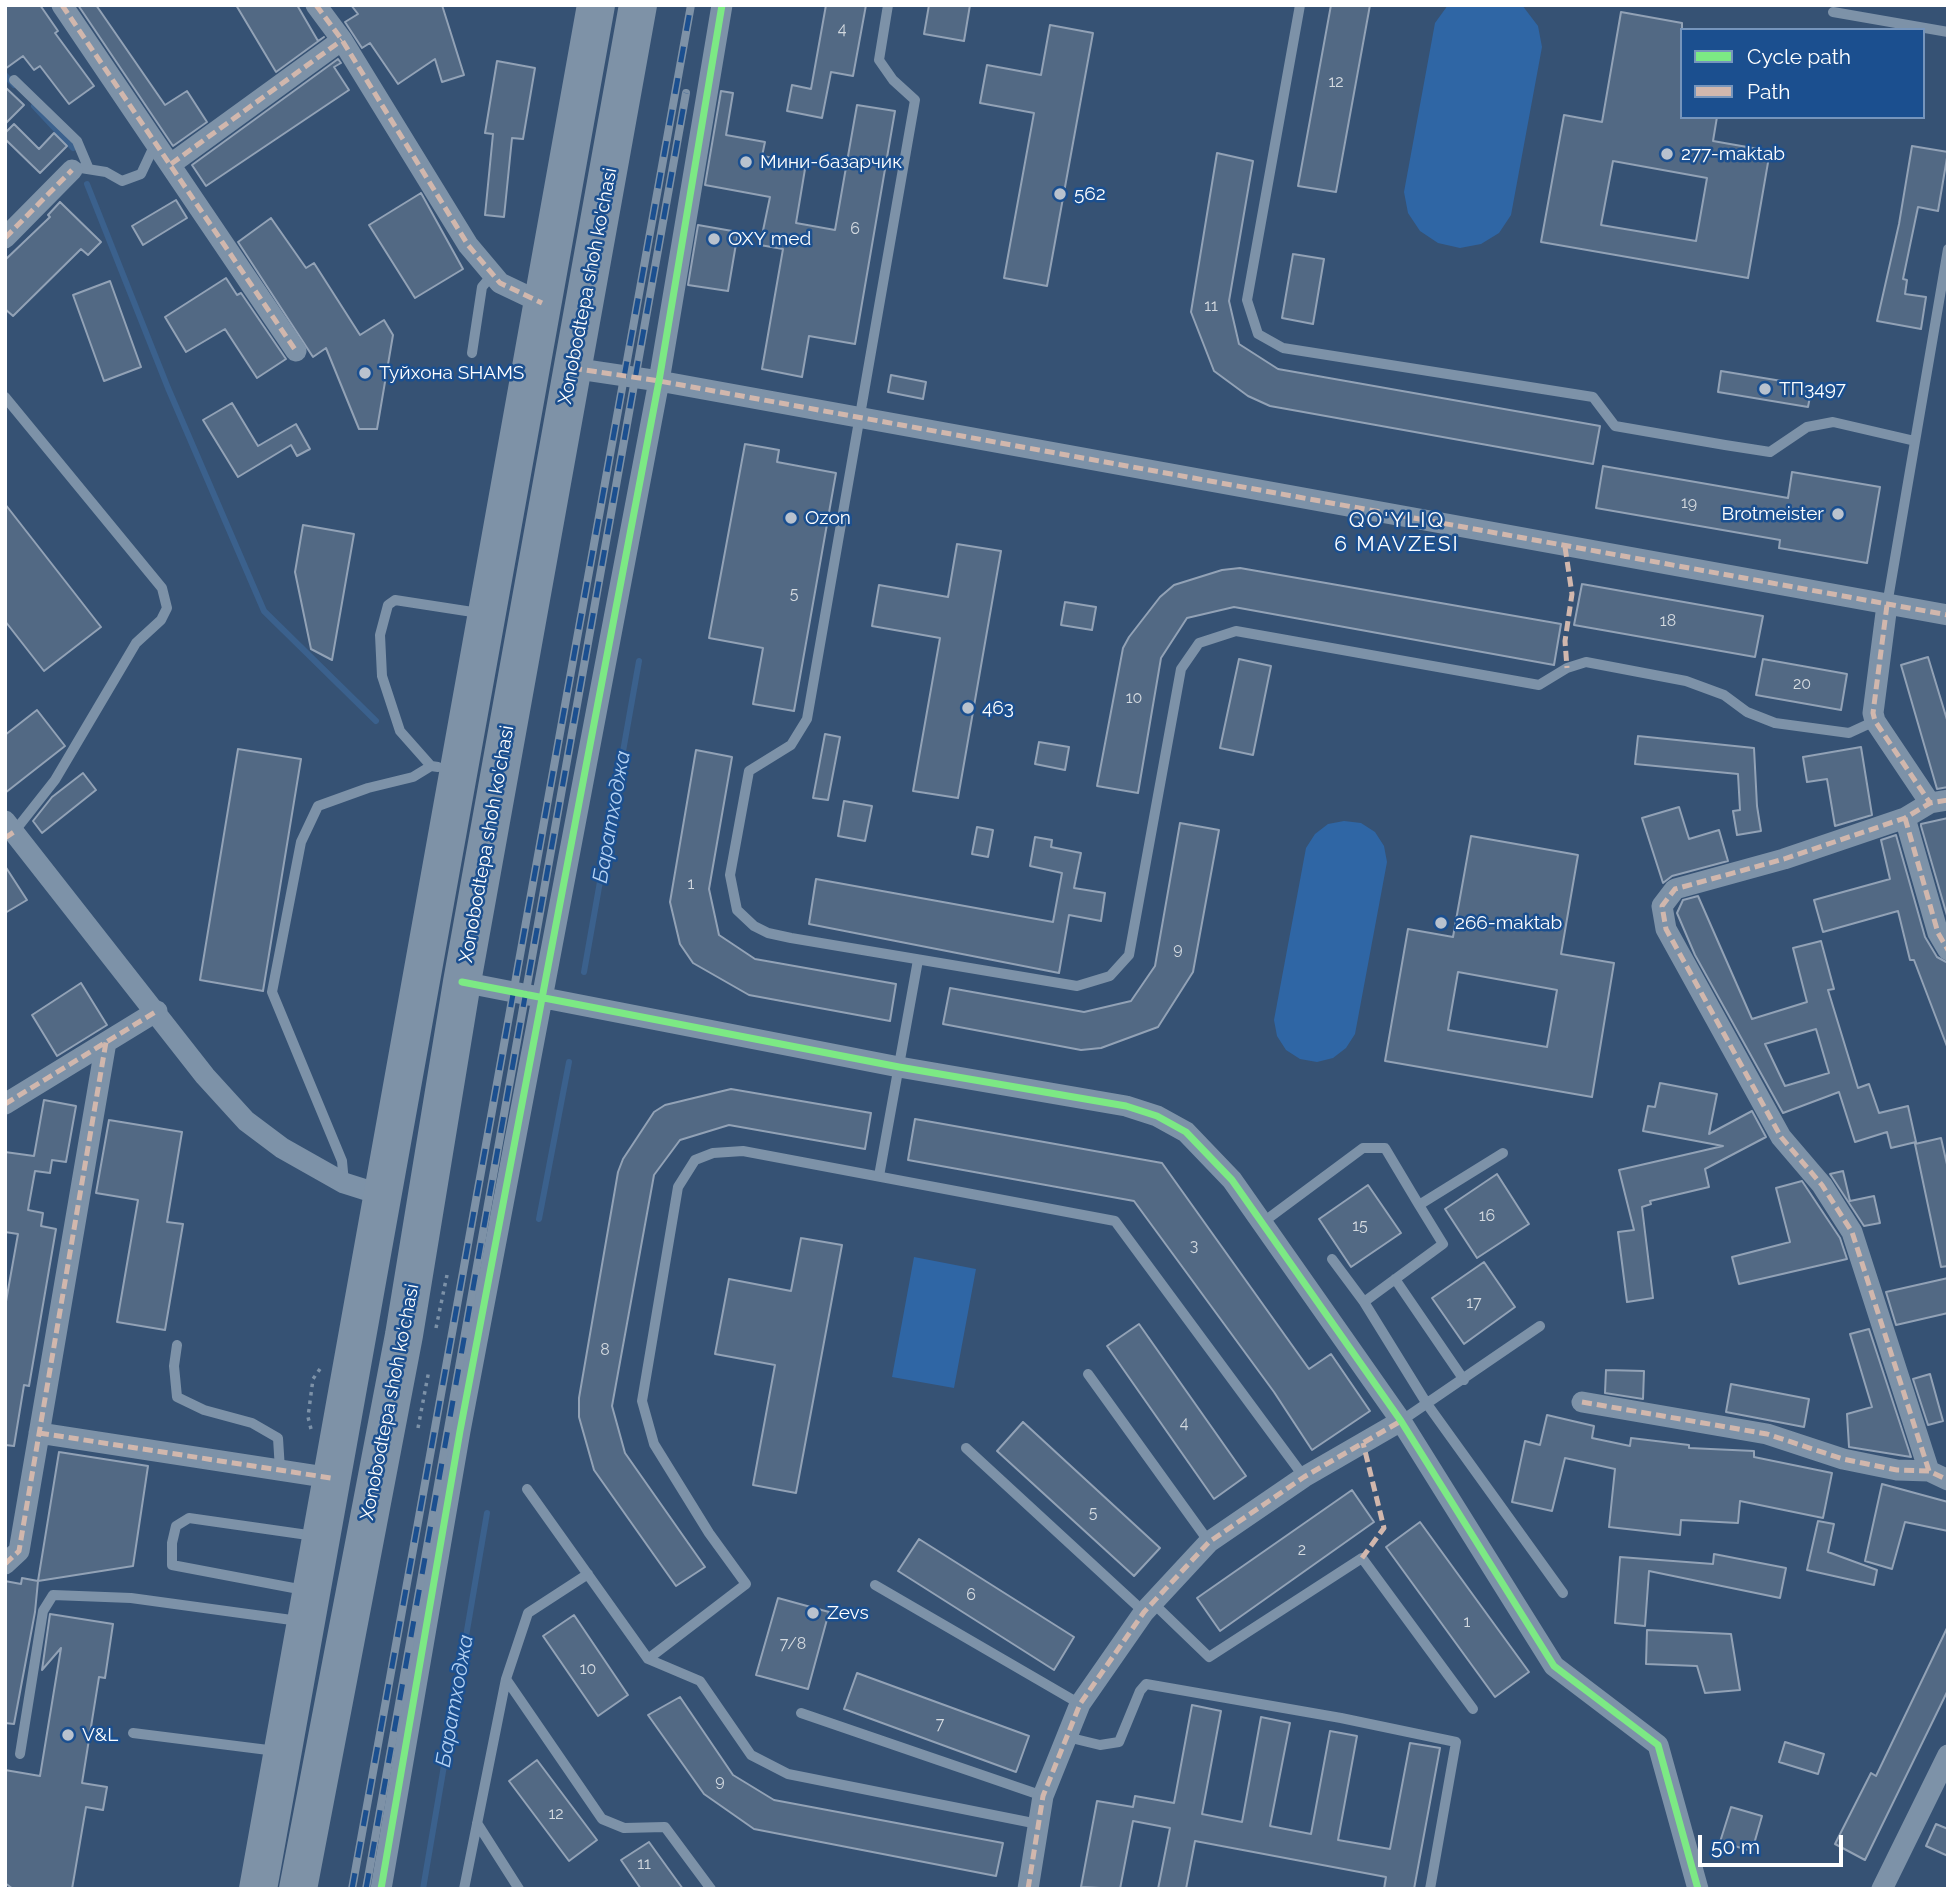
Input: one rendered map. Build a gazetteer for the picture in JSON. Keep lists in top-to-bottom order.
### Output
{
  "streets": {
    "highway": ["Xonobodtepa shoh ko'chasi"]
  },
  "districts": ["QO'YLIQ 6 MAVZESI"],
  "water": ["Баратходжа"],
  "places": [
    "277-maktab",
    "Мини-базарчик",
    "562",
    "OXY med",
    "Туйхона SHAMS",
    "ТП3497",
    "Brotmeister",
    "Ozon",
    "463",
    "266-maktab",
    "Zevs",
    "V&L"
  ],
  "house_numbers": [
    "4",
    "12",
    "6",
    "11",
    "19",
    "5",
    "18",
    "20",
    "10",
    "1",
    "9",
    "16",
    "15",
    "3",
    "17",
    "8",
    "4",
    "5",
    "2",
    "6",
    "1",
    "7/8",
    "10",
    "7",
    "9",
    "12",
    "11"
  ],
  "legend": ["Cycle path", "Path"],
  "scale_bar": "50 m"
}
